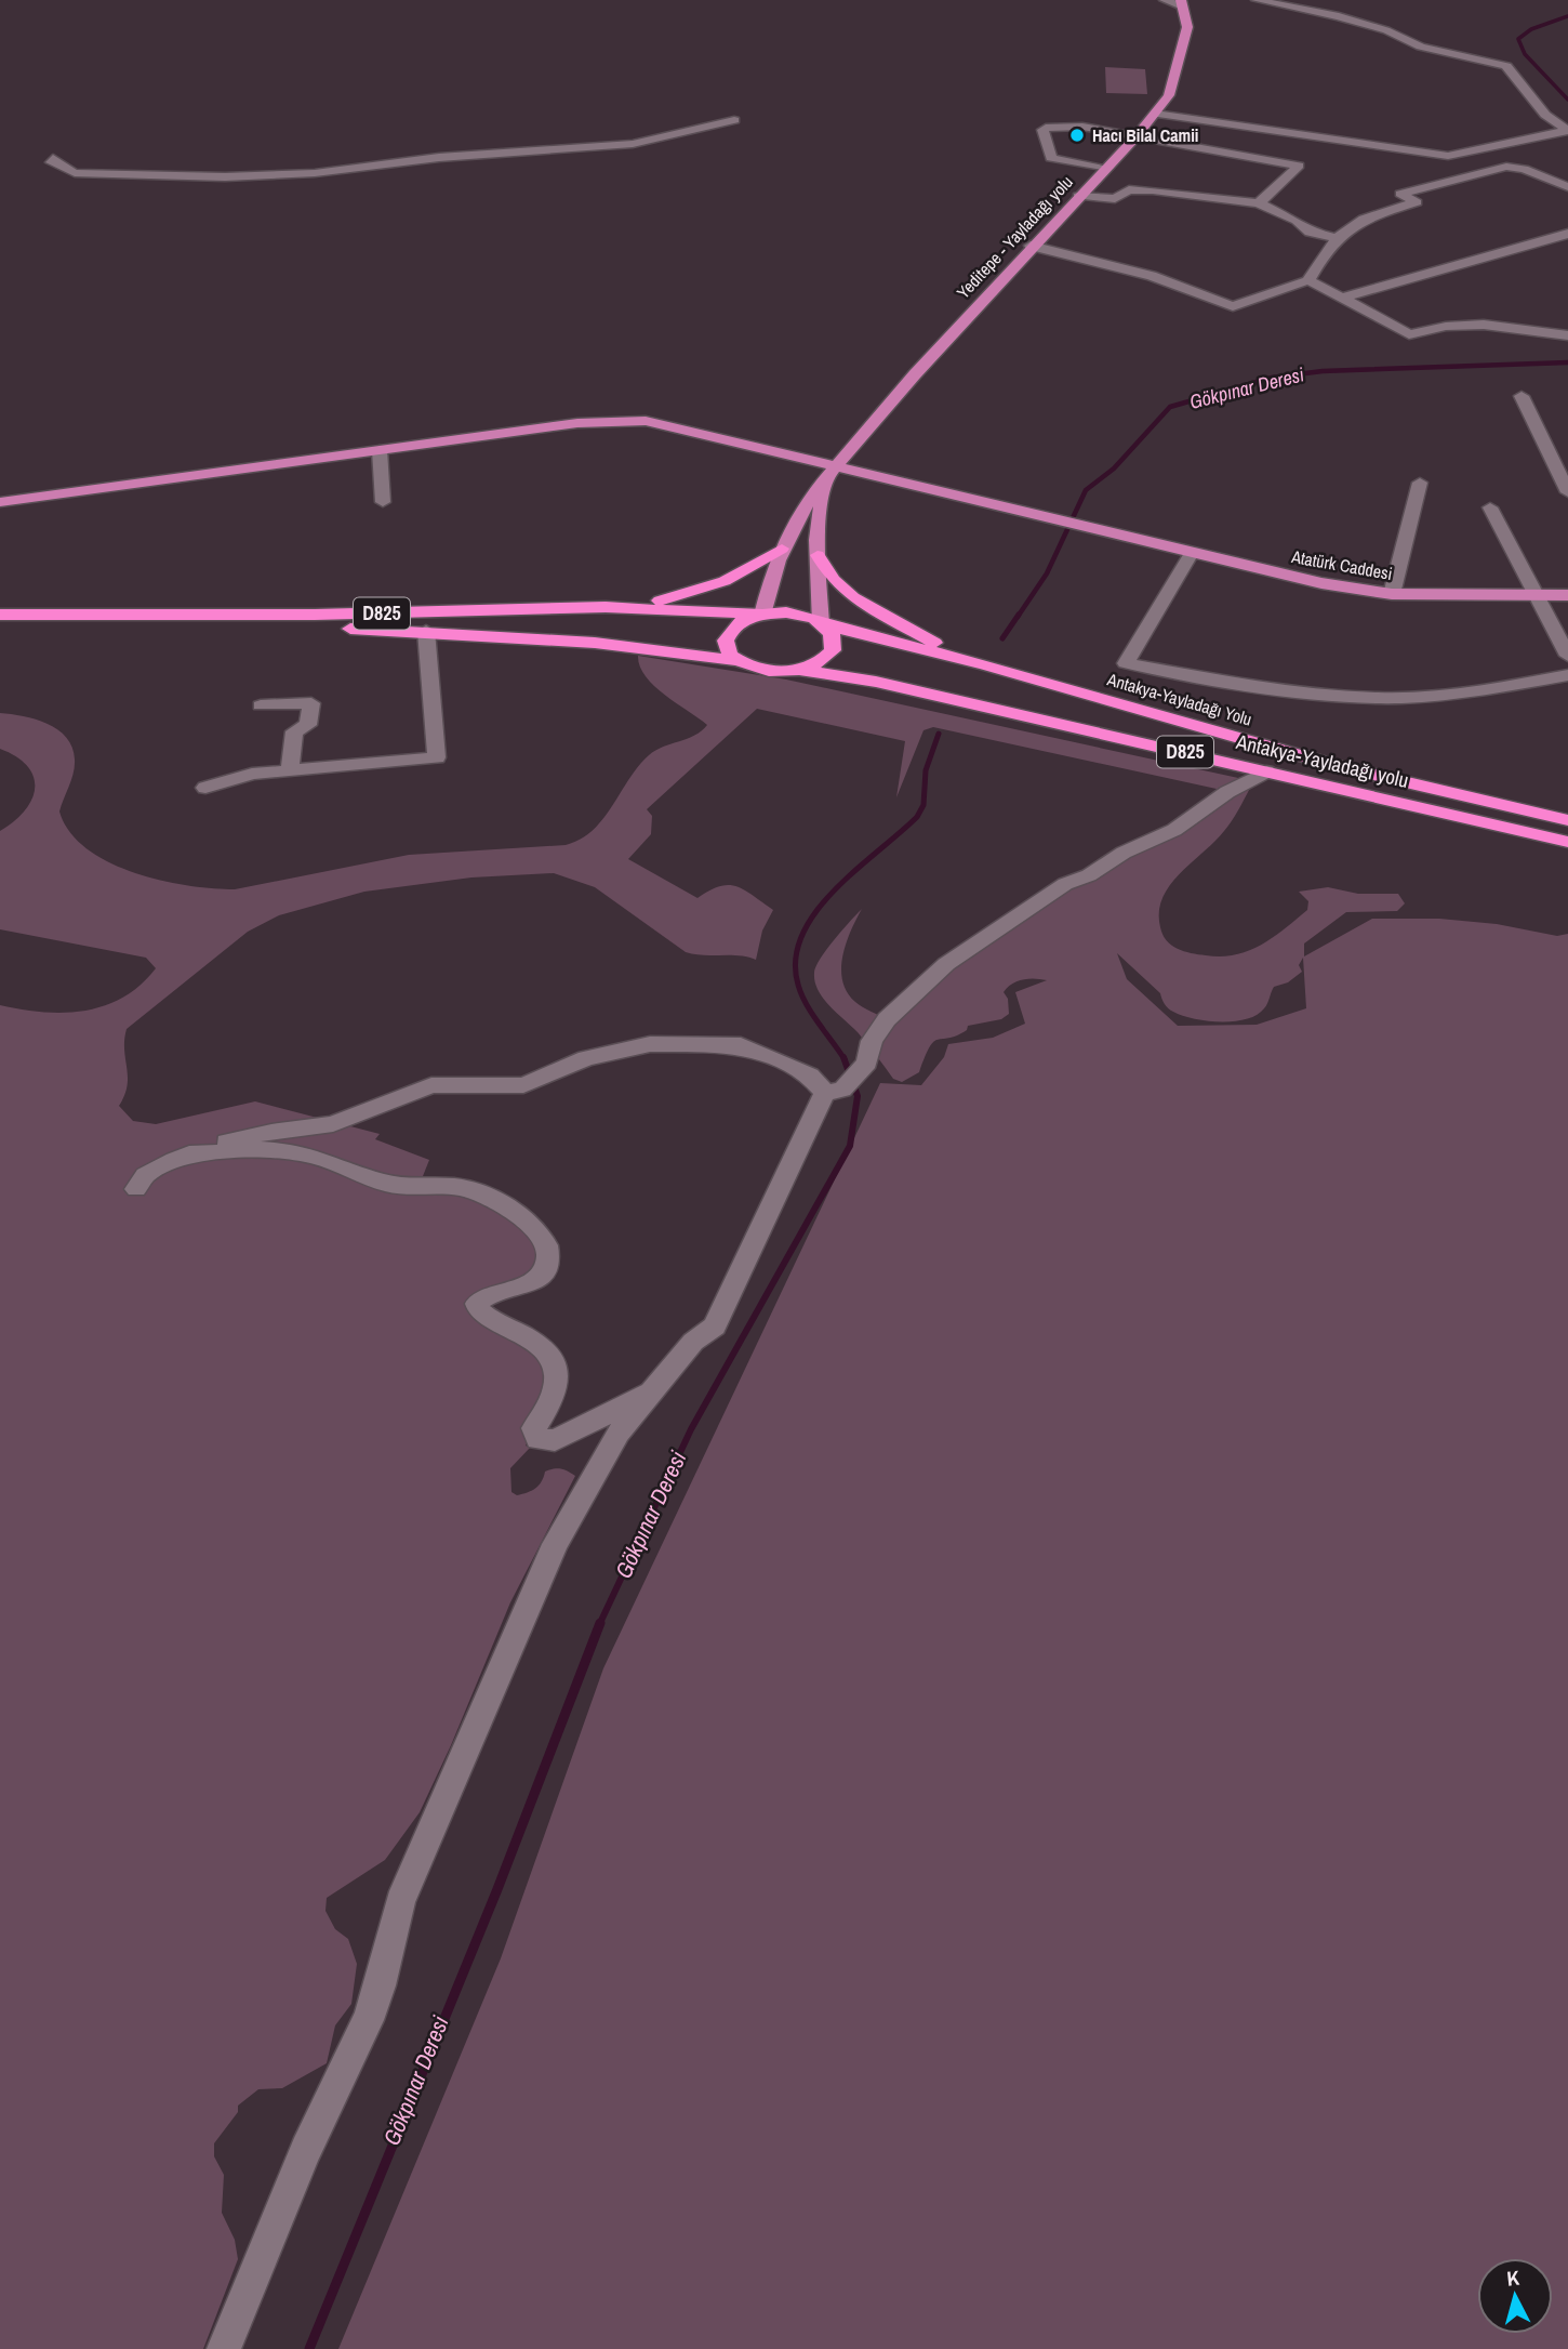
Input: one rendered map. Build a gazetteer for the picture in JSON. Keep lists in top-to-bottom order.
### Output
{
  "streets": {
    "highway": ["D825", "Antakya-Yayladağı Yolu", "Antakya-Yayladağı yolu"],
    "main road": ["Yeditepe - Yayladağı yolu", "Atatürk Caddesi"]
  },
  "crossings": [
    ["Yeditepe - Yayladağı yolu", "Atatürk Caddesi"],
    ["Yeditepe - Yayladağı yolu", "D825"],
    ["Yeditepe - Yayladağı yolu", "Antakya-Yayladağı Yolu"],
    ["D825", "Antakya-Yayladağı Yolu"],
    ["D825", "Antakya-Yayladağı yolu"]
  ],
  "water": ["Gökpınar Deresi"],
  "places": ["Hacı Bilal Camii"],
  "north": "top"
}
